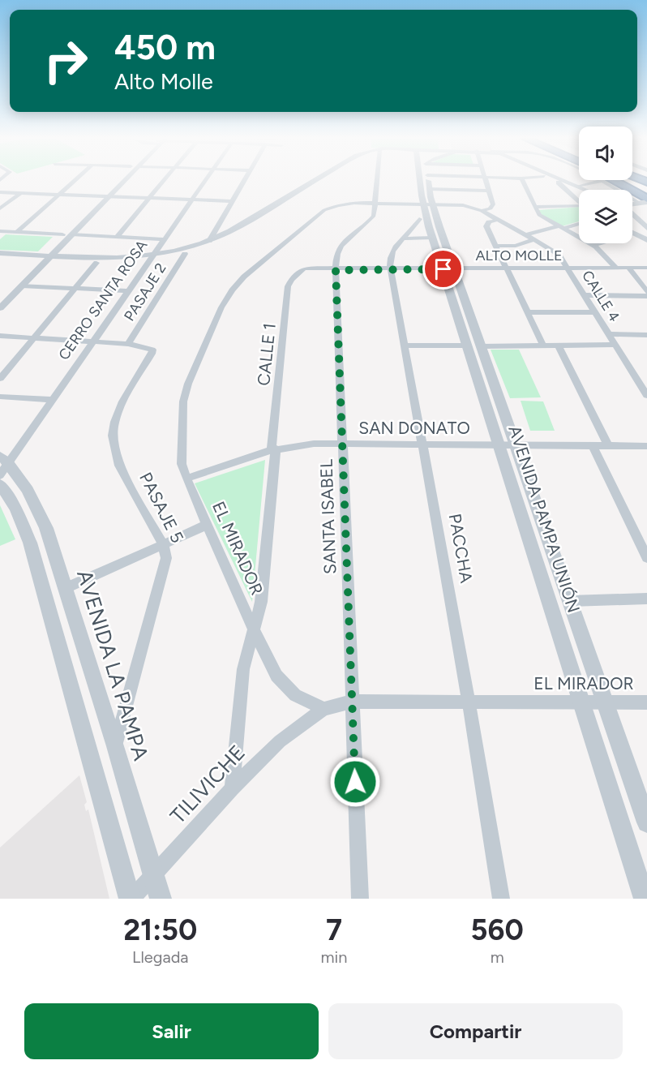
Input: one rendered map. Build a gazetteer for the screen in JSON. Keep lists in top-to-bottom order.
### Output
{
  "streets": {
    "street": [
      "ALTO MOLLE",
      "PASAJE 2",
      "CALLE 4",
      "CERRO SANTA ROSA",
      "CALLE 1",
      "SAN DONATO",
      "PASAJE 5",
      "SANTA ISABEL",
      "AVENIDA PAMPA UNIÓN",
      "EL MIRADOR",
      "PACCHA",
      "AVENIDA LA PAMPA",
      "TILIVICHE"
    ]
  },
  "crossings": [
    ["ALTO MOLLE", "CALLE 4"],
    ["ALTO MOLLE", "CALLE 1"],
    ["ALTO MOLLE", "SANTA ISABEL"],
    ["ALTO MOLLE", "AVENIDA PAMPA UNIÓN"],
    ["ALTO MOLLE", "PACCHA"],
    ["PASAJE 2", "PASAJE 5"],
    ["CALLE 4", "AVENIDA PAMPA UNIÓN"],
    ["CALLE 4", "EL MIRADOR"],
    ["CERRO SANTA ROSA", "AVENIDA LA PAMPA"],
    ["CALLE 1", "SAN DONATO"],
    ["CALLE 1", "EL MIRADOR"],
    ["CALLE 1", "TILIVICHE"],
    ["SAN DONATO", "SANTA ISABEL"],
    ["SAN DONATO", "AVENIDA PAMPA UNIÓN"],
    ["SAN DONATO", "EL MIRADOR"],
    ["SAN DONATO", "PACCHA"],
    ["PASAJE 5", "AVENIDA LA PAMPA"],
    ["SANTA ISABEL", "EL MIRADOR"],
    ["AVENIDA PAMPA UNIÓN", "EL MIRADOR"],
    ["EL MIRADOR", "PACCHA"],
    ["EL MIRADOR", "TILIVICHE"],
    ["AVENIDA LA PAMPA", "TILIVICHE"]
  ],
  "page": {
    "turn": ["450 m", "Alto Molle"],
    "eta": [
      "21:50",
      "Llegada",
      "7",
      "min",
      "560",
      "m"
    ],
    "buttons": ["Salir", "Compartir"]
  }
}
